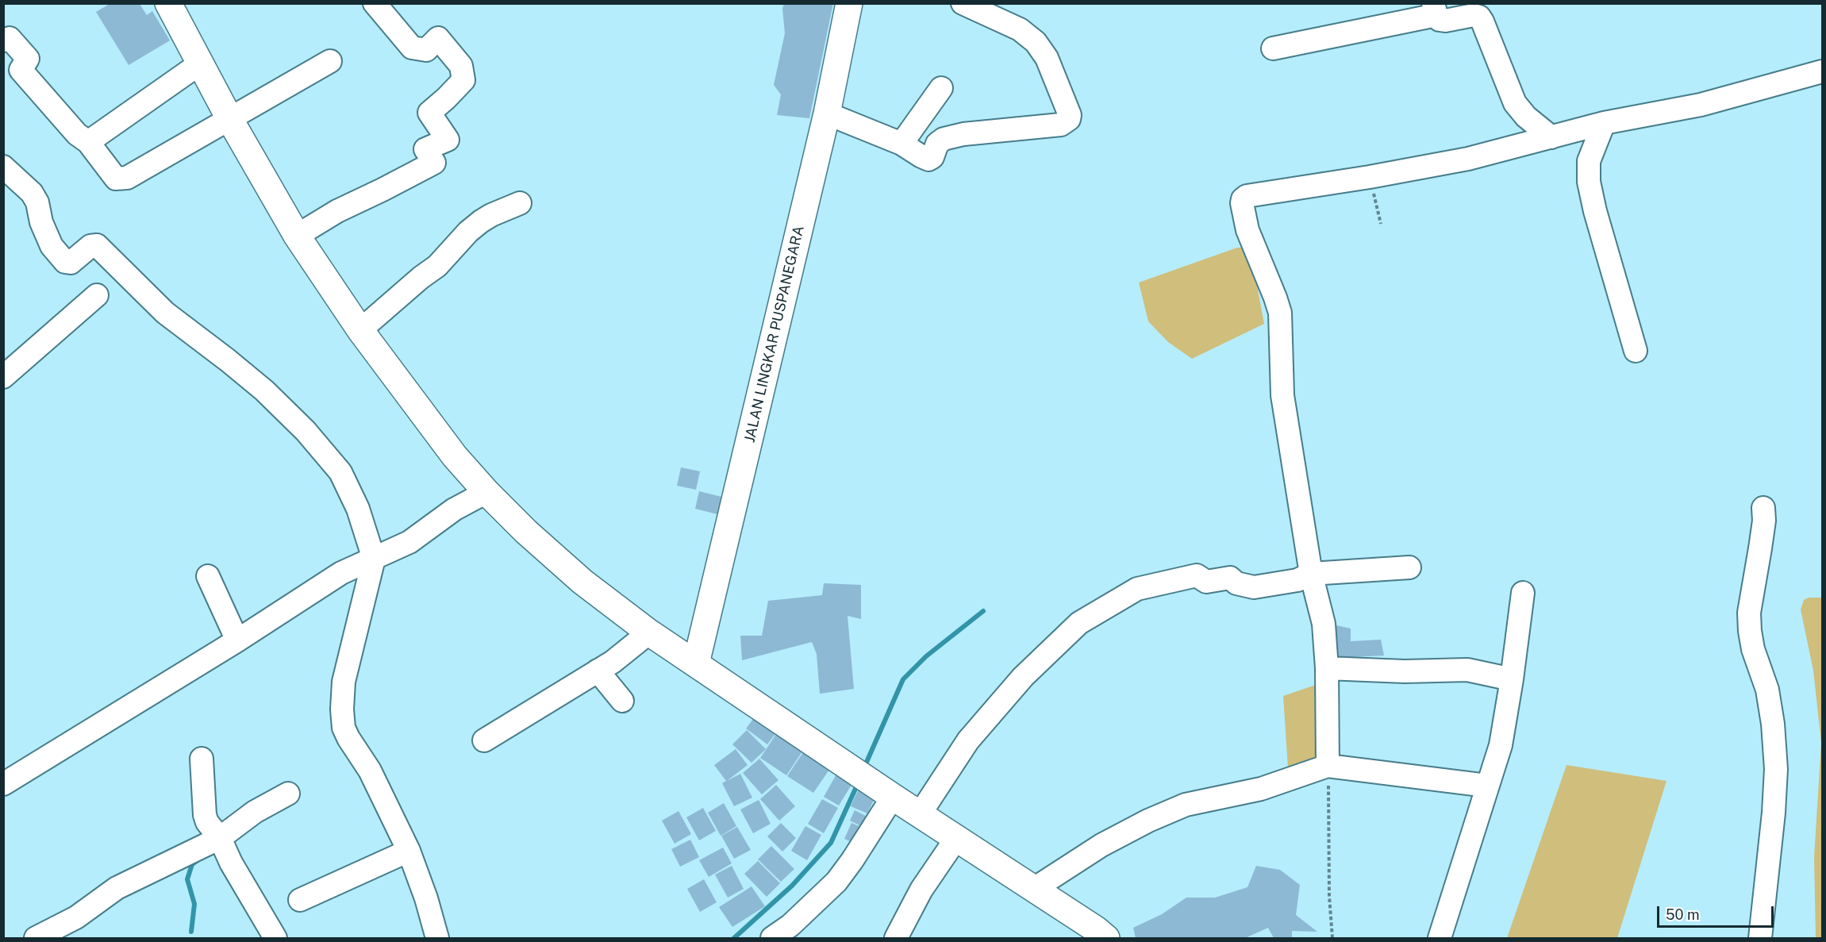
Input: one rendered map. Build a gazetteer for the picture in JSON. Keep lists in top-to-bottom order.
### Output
{
  "streets": {
    "main road": ["JALAN LINGKAR PUSPANEGARA"]
  },
  "scale_bar": "50 m"
}
